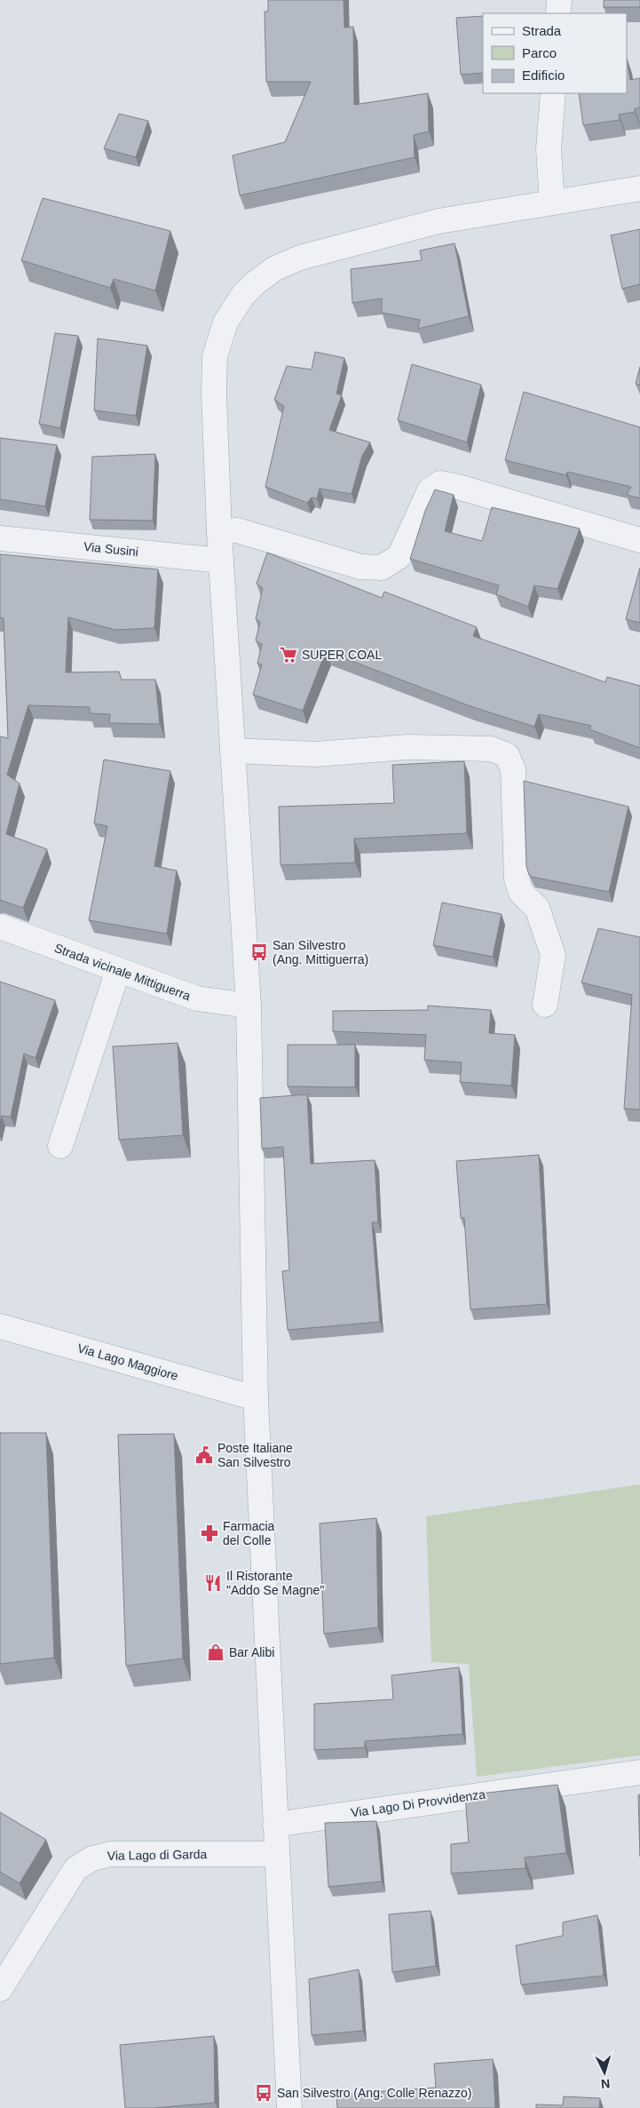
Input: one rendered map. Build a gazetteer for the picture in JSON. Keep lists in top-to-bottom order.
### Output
{
  "streets": {
    "street": [
      "Via Susini",
      "Strada vicinale Mittiguerra",
      "Via Lago Maggiore",
      "Via Lago Di Provvidenza",
      "Via Lago di Garda"
    ]
  },
  "places": {
    "supermarket": ["SUPER COAL"],
    "bus stop": ["San Silvestro (Ang. Mittiguerra)", "San Silvestro (Ang. Colle Renazzo)"],
    "public building": ["Poste Italiane San Silvestro"],
    "pharmacy": ["Farmacia del Colle"],
    "restaurant": ["Il Ristorante \"Addo Se Magne\""],
    "shop": ["Bar Alibi"]
  },
  "legend": ["Strada", "Parco", "Edificio"],
  "north": "bottom"
}
